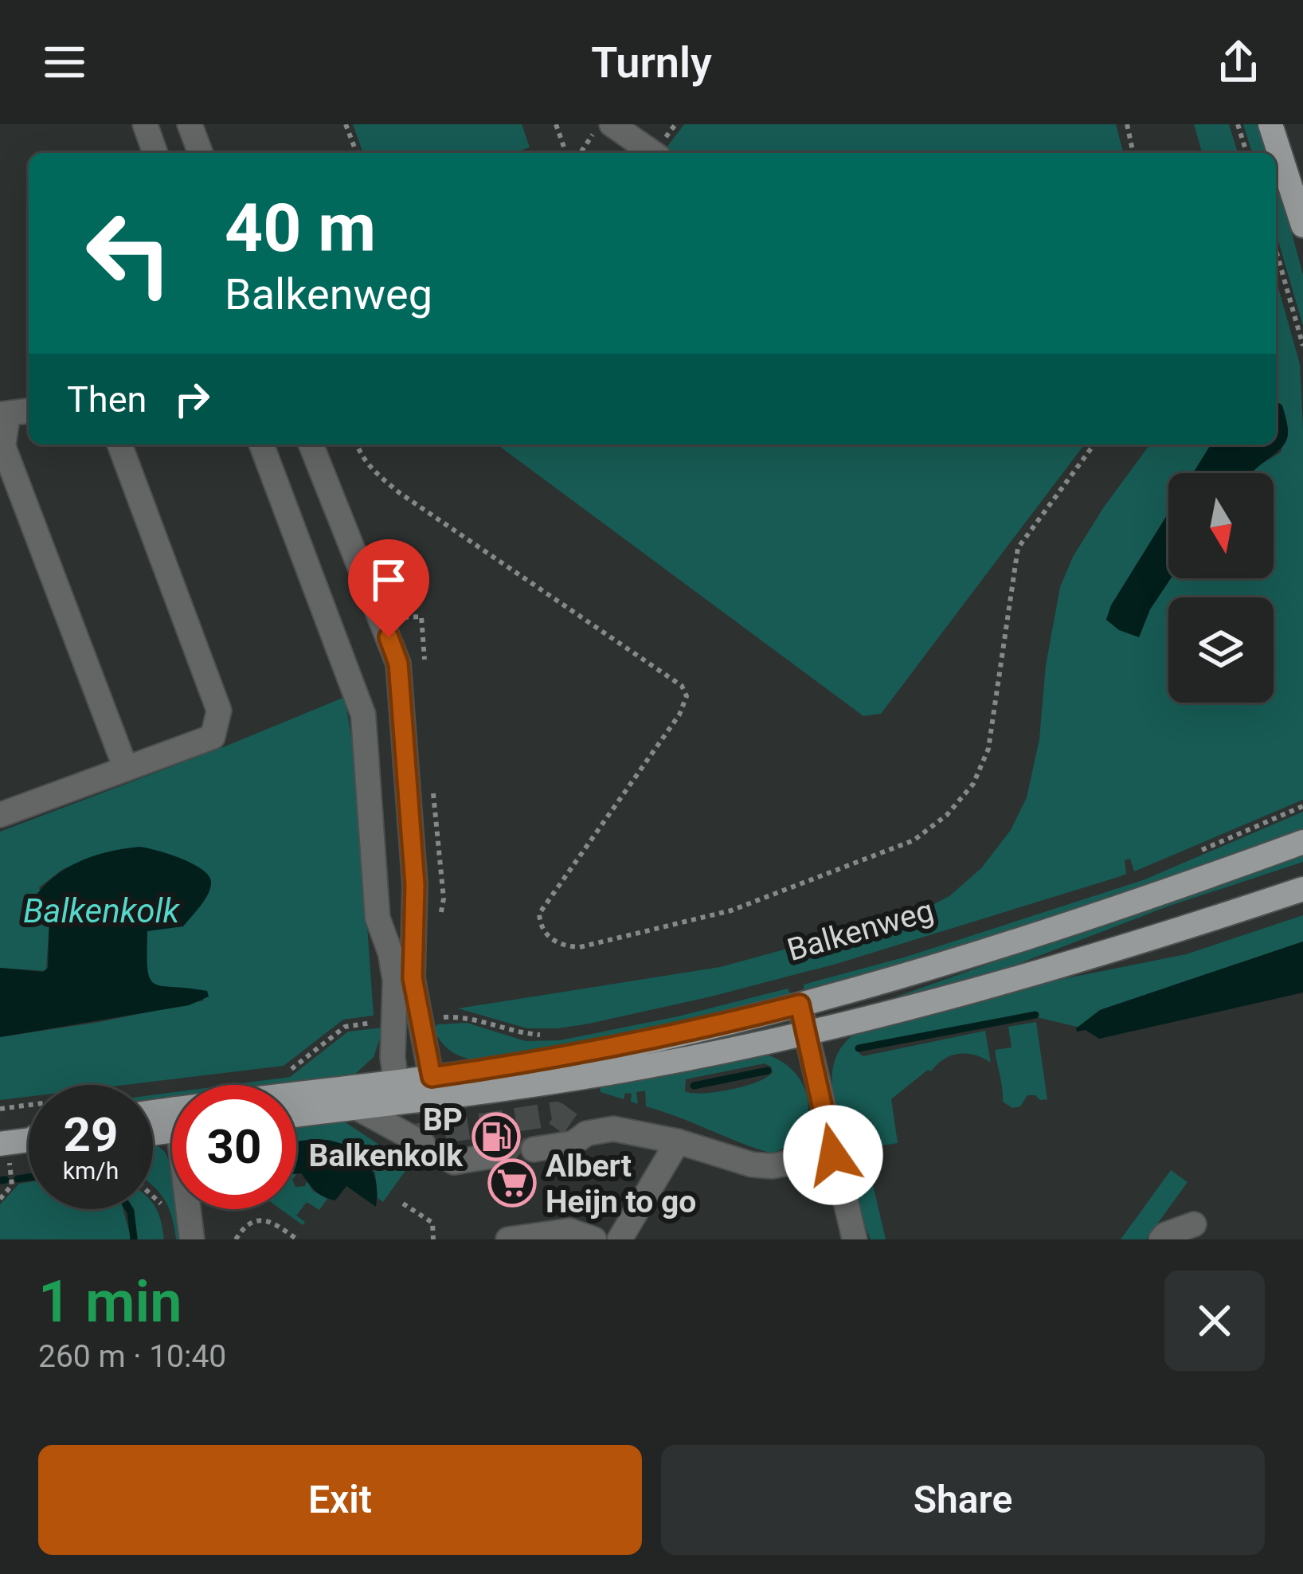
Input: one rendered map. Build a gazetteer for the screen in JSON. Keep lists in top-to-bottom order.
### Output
{
  "streets": {
    "main road": ["Balkenweg"]
  },
  "water": ["Balkenkolk"],
  "places": {
    "fuel station": ["BP Balkenkolk"],
    "supermarket": ["Albert Heijn to go"]
  },
  "north": "bottom",
  "page": {
    "header": "Turnly",
    "turn": ["40 m", "Balkenweg"],
    "then": "Then",
    "speed": "29 km/h",
    "limit": "30",
    "heading": ["1 min", "260 m · 10:40"],
    "buttons": ["Exit", "Share"]
  }
}
